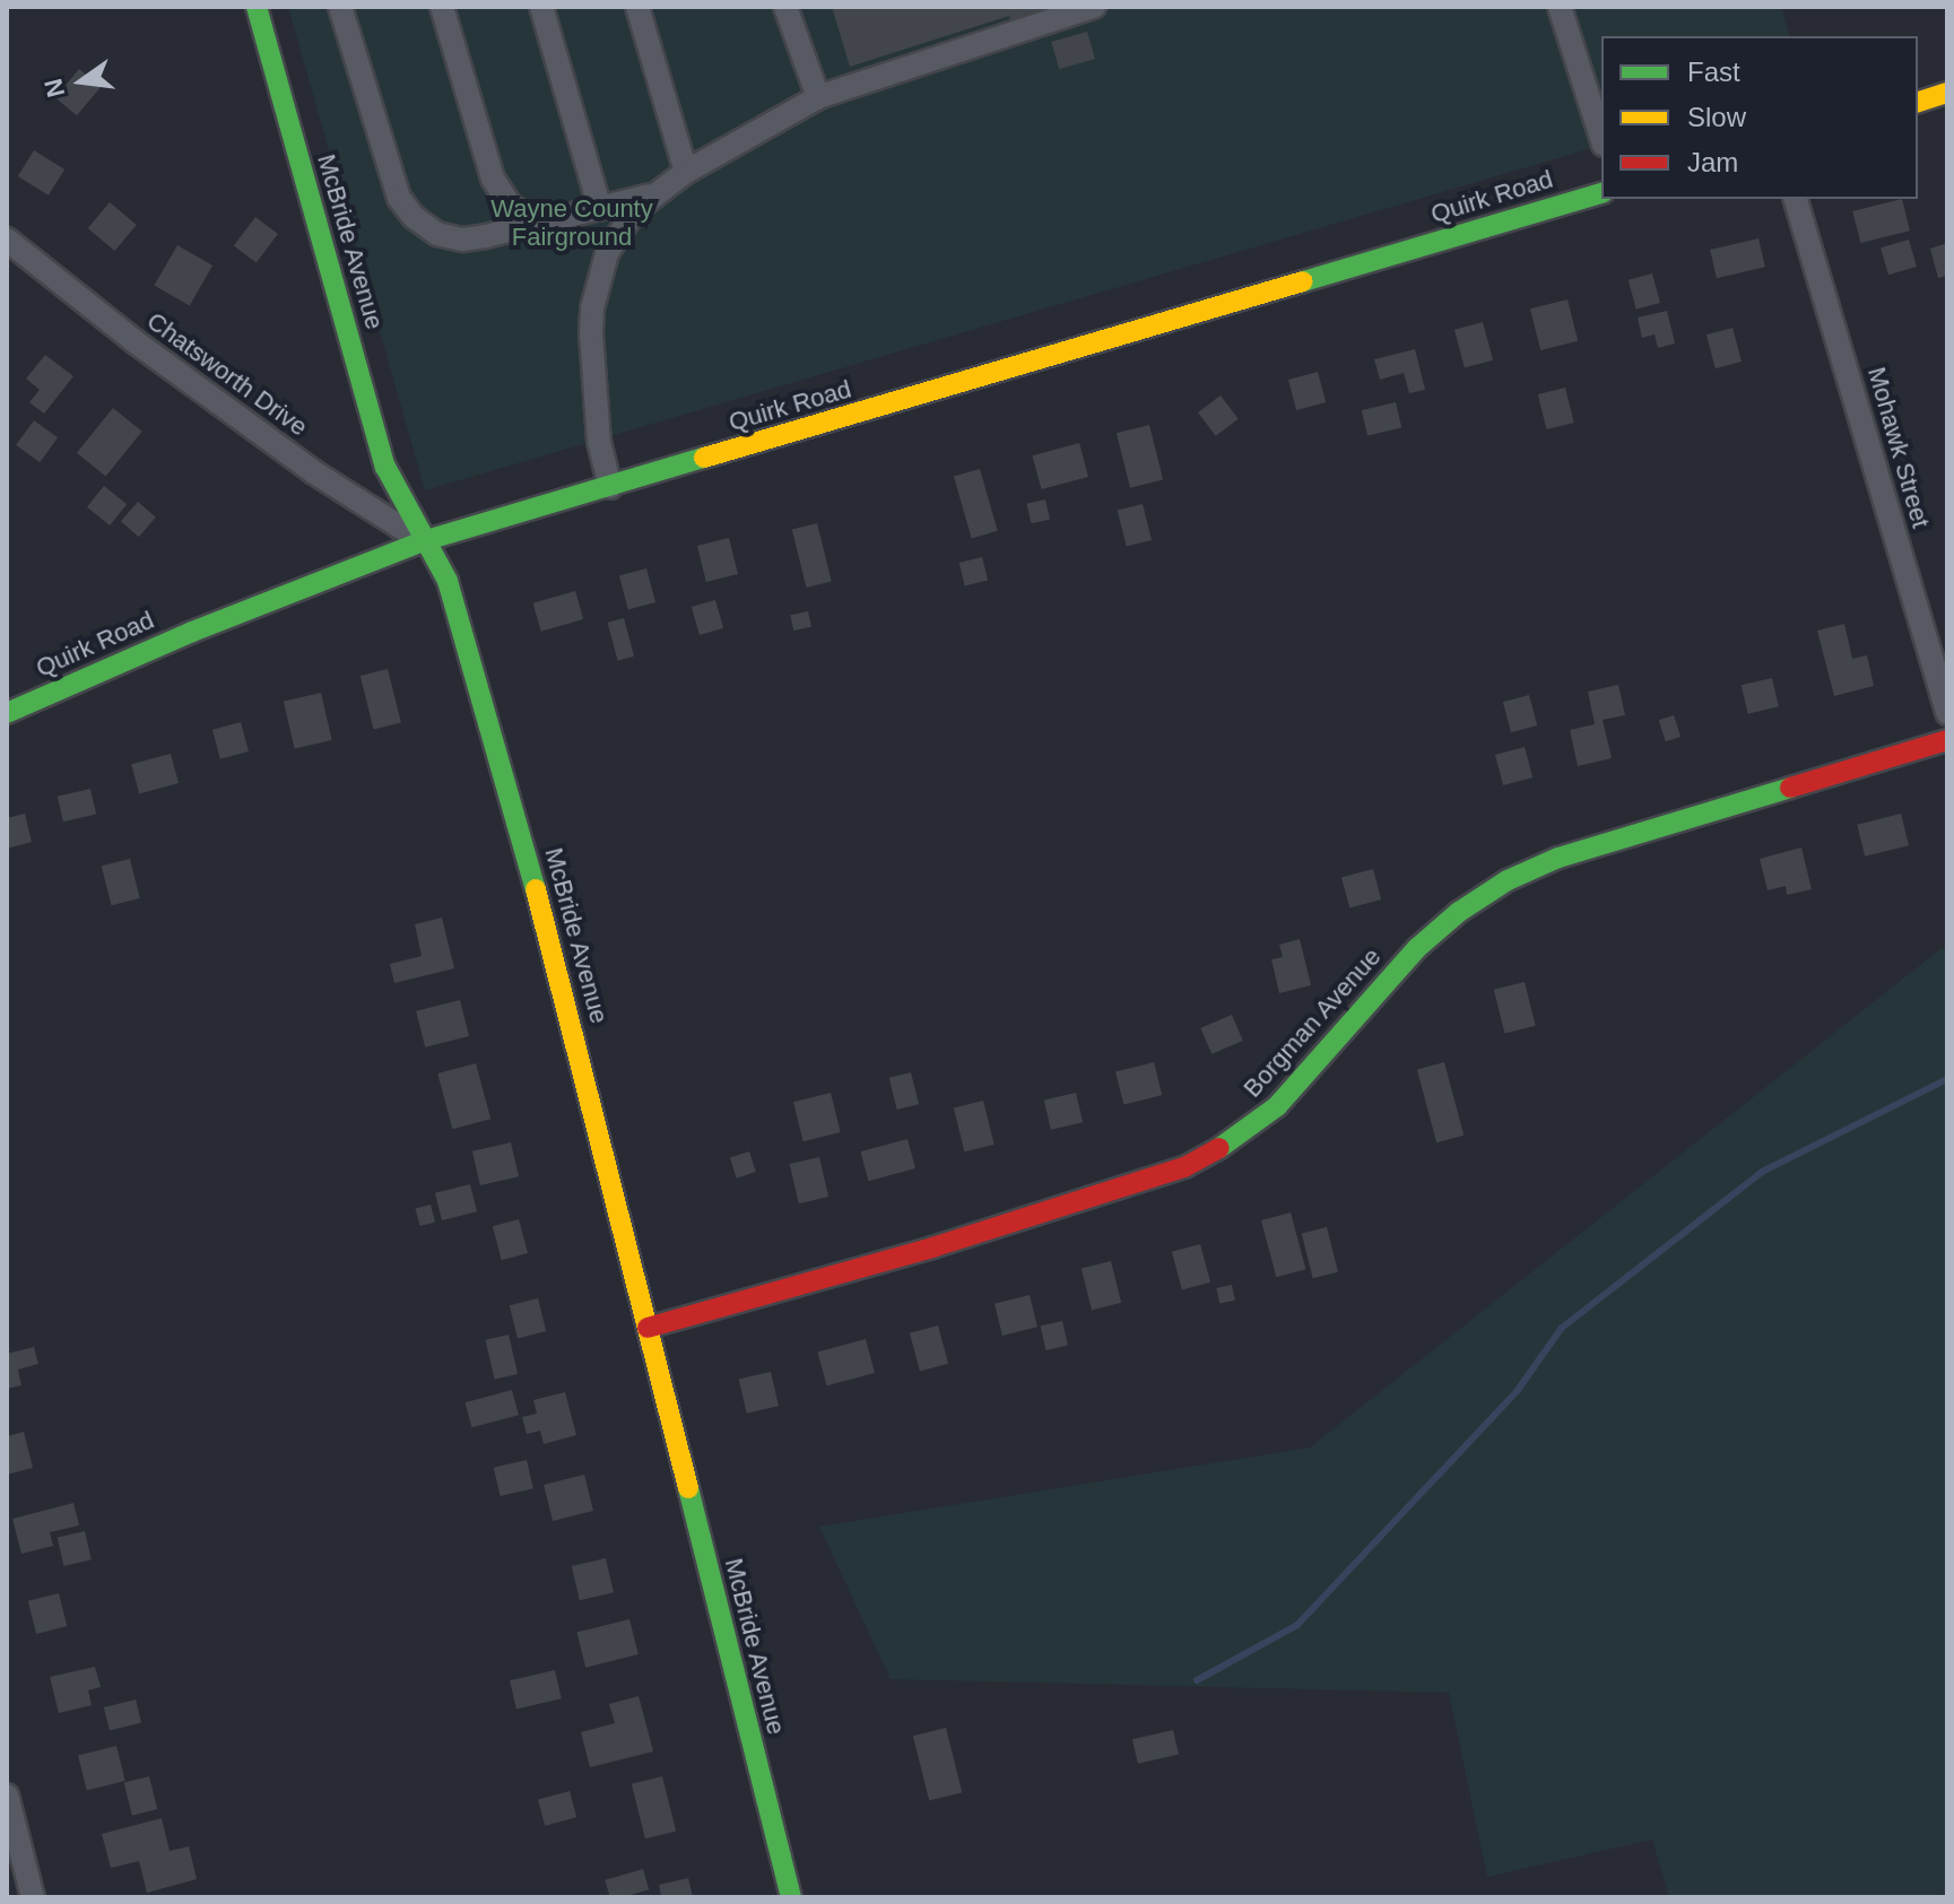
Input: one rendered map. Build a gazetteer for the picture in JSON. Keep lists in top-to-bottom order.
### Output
{
  "streets": {
    "street": [
      "Quirk Road",
      "McBride Avenue",
      "Chatsworth Drive",
      "Mohawk Street",
      "Borgman Avenue"
    ]
  },
  "crossings": [
    ["Quirk Road", "McBride Avenue"],
    ["Quirk Road", "Chatsworth Drive"],
    ["McBride Avenue", "Chatsworth Drive"],
    ["McBride Avenue", "Borgman Avenue"]
  ],
  "parks": ["Wayne County Fairground"],
  "legend": ["Fast", "Slow", "Jam"],
  "north": "left"
}
